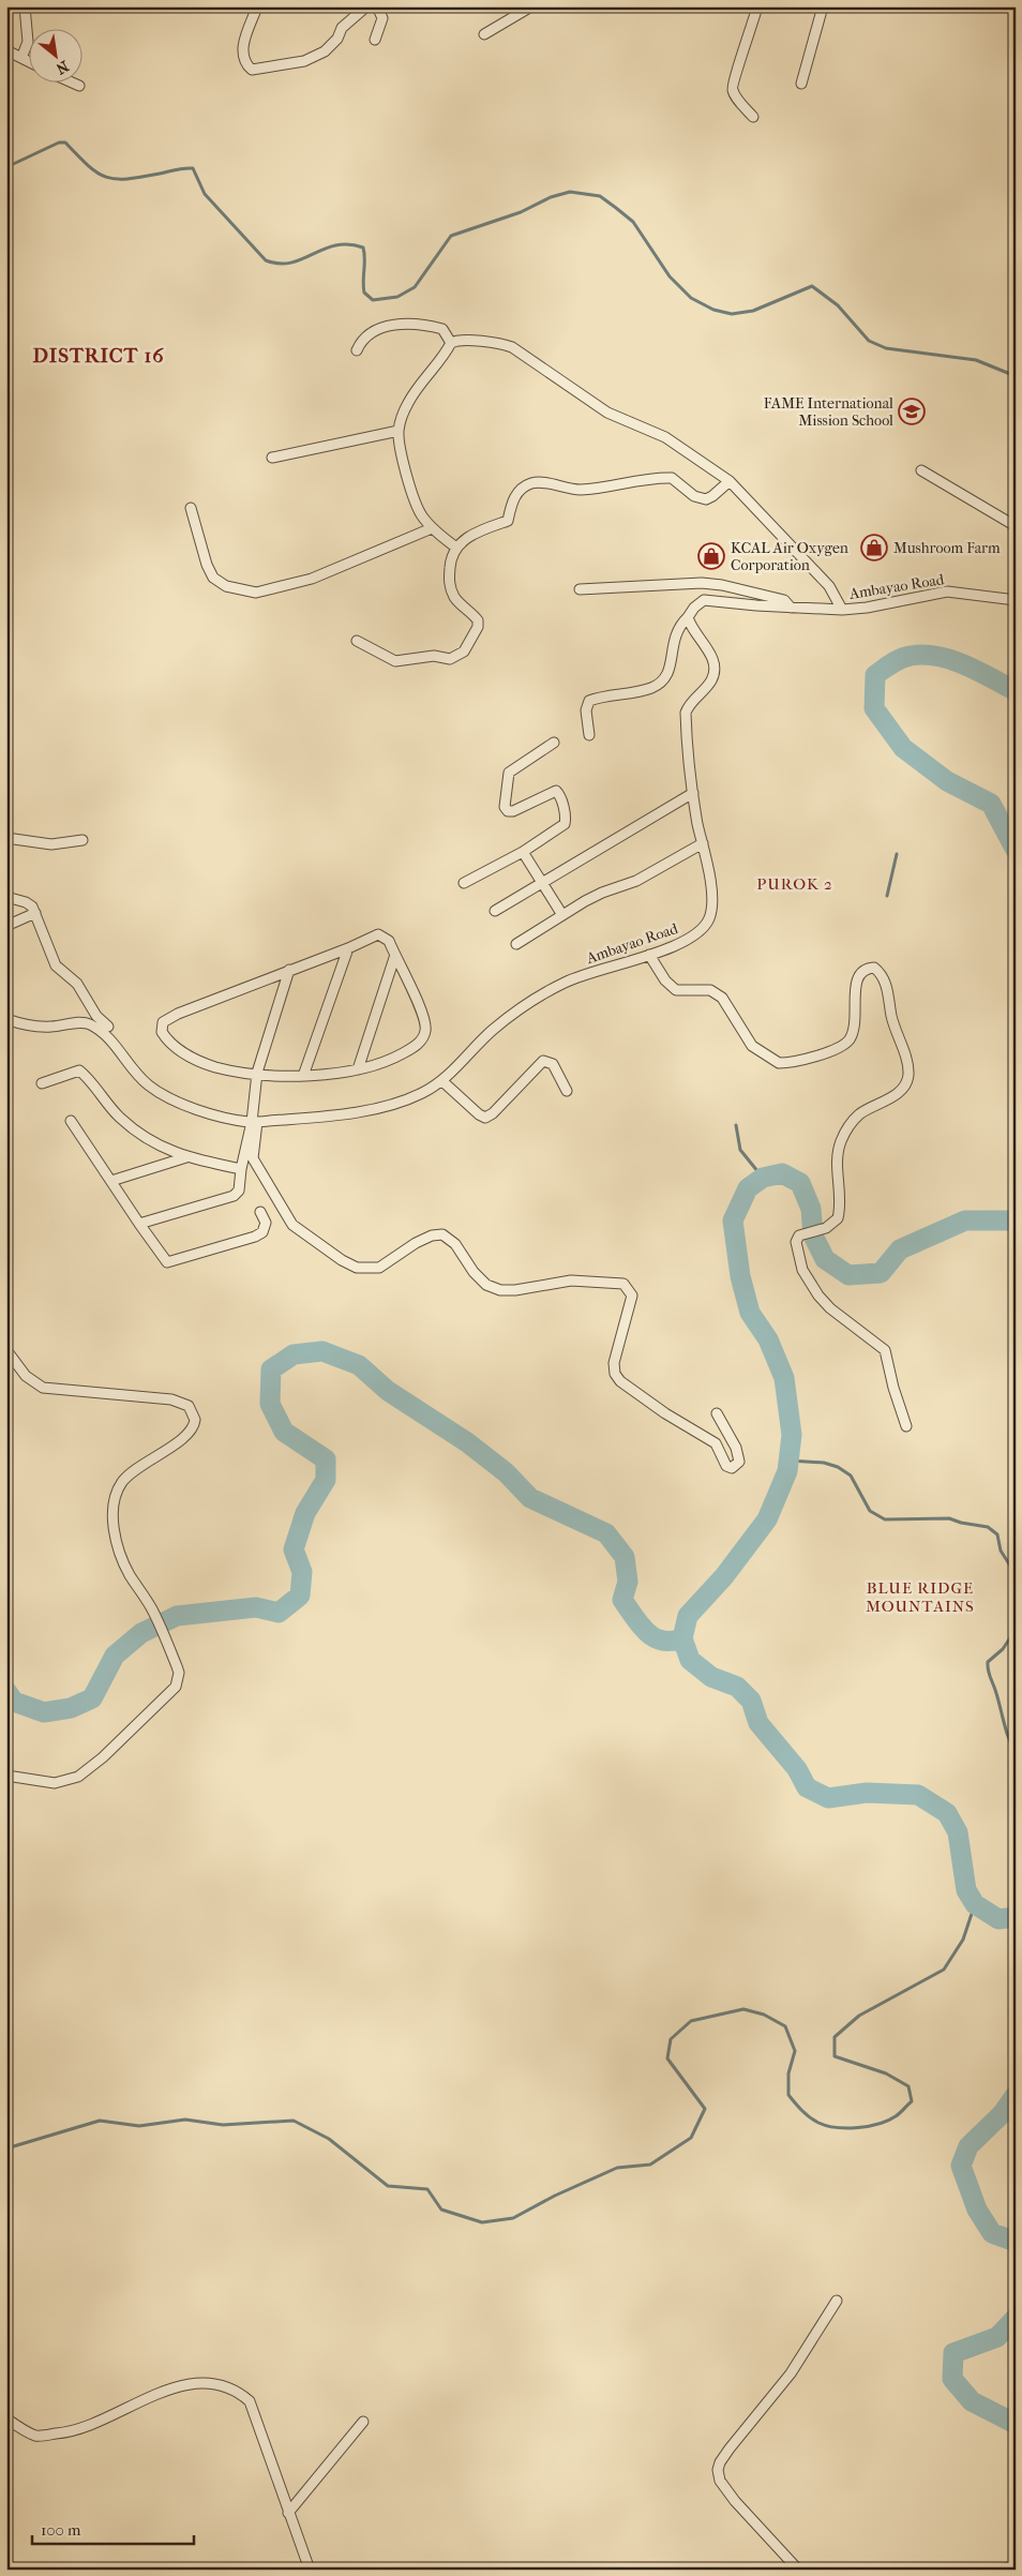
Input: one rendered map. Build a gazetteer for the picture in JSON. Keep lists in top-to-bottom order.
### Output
{
  "streets": {
    "street": ["Ambayao Road"]
  },
  "districts": ["DISTRICT 16", "PUROK 2", "BLUE RIDGE MOUNTAINS"],
  "places": {
    "school or university": ["FAME International Mission School"],
    "shop": ["Mushroom Farm", "KCAL Air Oxygen Corporation"]
  },
  "scale_bar": "100 m",
  "north": "bottom right"
}
